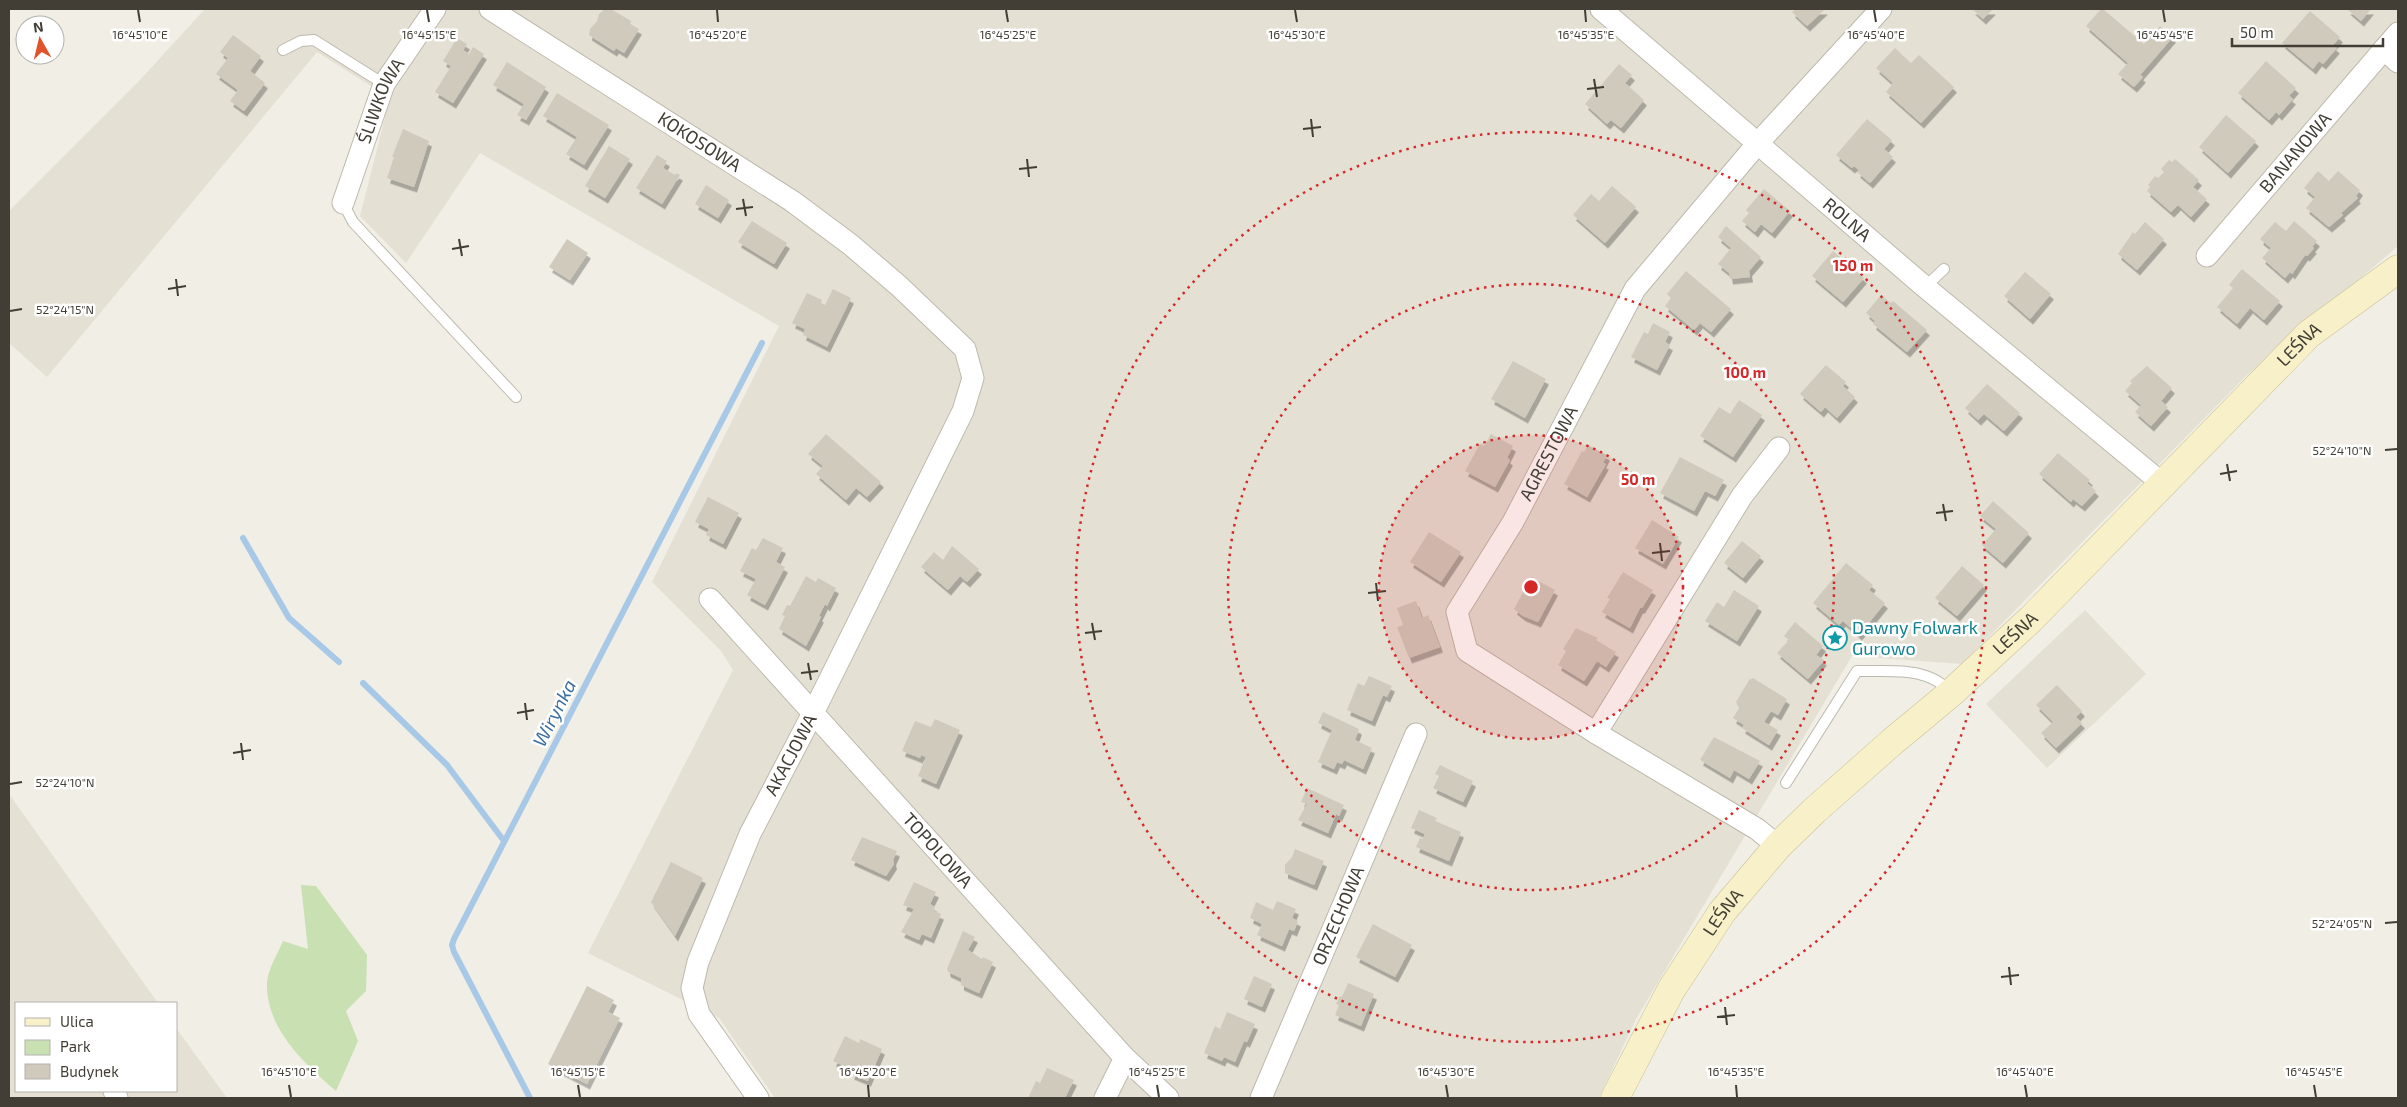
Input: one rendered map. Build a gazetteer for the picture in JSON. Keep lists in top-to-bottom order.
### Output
{
  "streets": {
    "street": [
      "ŚLIWKOWA",
      "KOKOSOWA",
      "BANANOWA",
      "ROLNA",
      "LEŚNA",
      "AGRESTOWA",
      "AKACJOWA",
      "TOPOLOWA",
      "ORZECHOWA"
    ]
  },
  "crossings": [
    ["KOKOSOWA", "AKACJOWA"],
    ["ROLNA", "LEŚNA"],
    ["ROLNA", "AGRESTOWA"],
    ["LEŚNA", "AGRESTOWA"],
    ["AKACJOWA", "TOPOLOWA"]
  ],
  "water": ["Wirynka"],
  "places": {
    "place": ["Dawny Folwark Gurowo"]
  },
  "legend": ["Ulica", "Park", "Budynek"],
  "scale_bar": "50 m",
  "north": "top",
  "coordinates": [
    "16°45'10\"E",
    "16°45'15\"E",
    "16°45'20\"E",
    "16°45'25\"E",
    "16°45'30\"E",
    "16°45'35\"E",
    "16°45'40\"E",
    "16°45'45\"E",
    "52°24'15\"N",
    "52°24'10\"N",
    "52°24'05\"N"
  ],
  "rings": ["150 m", "100 m", "50 m"]
}
